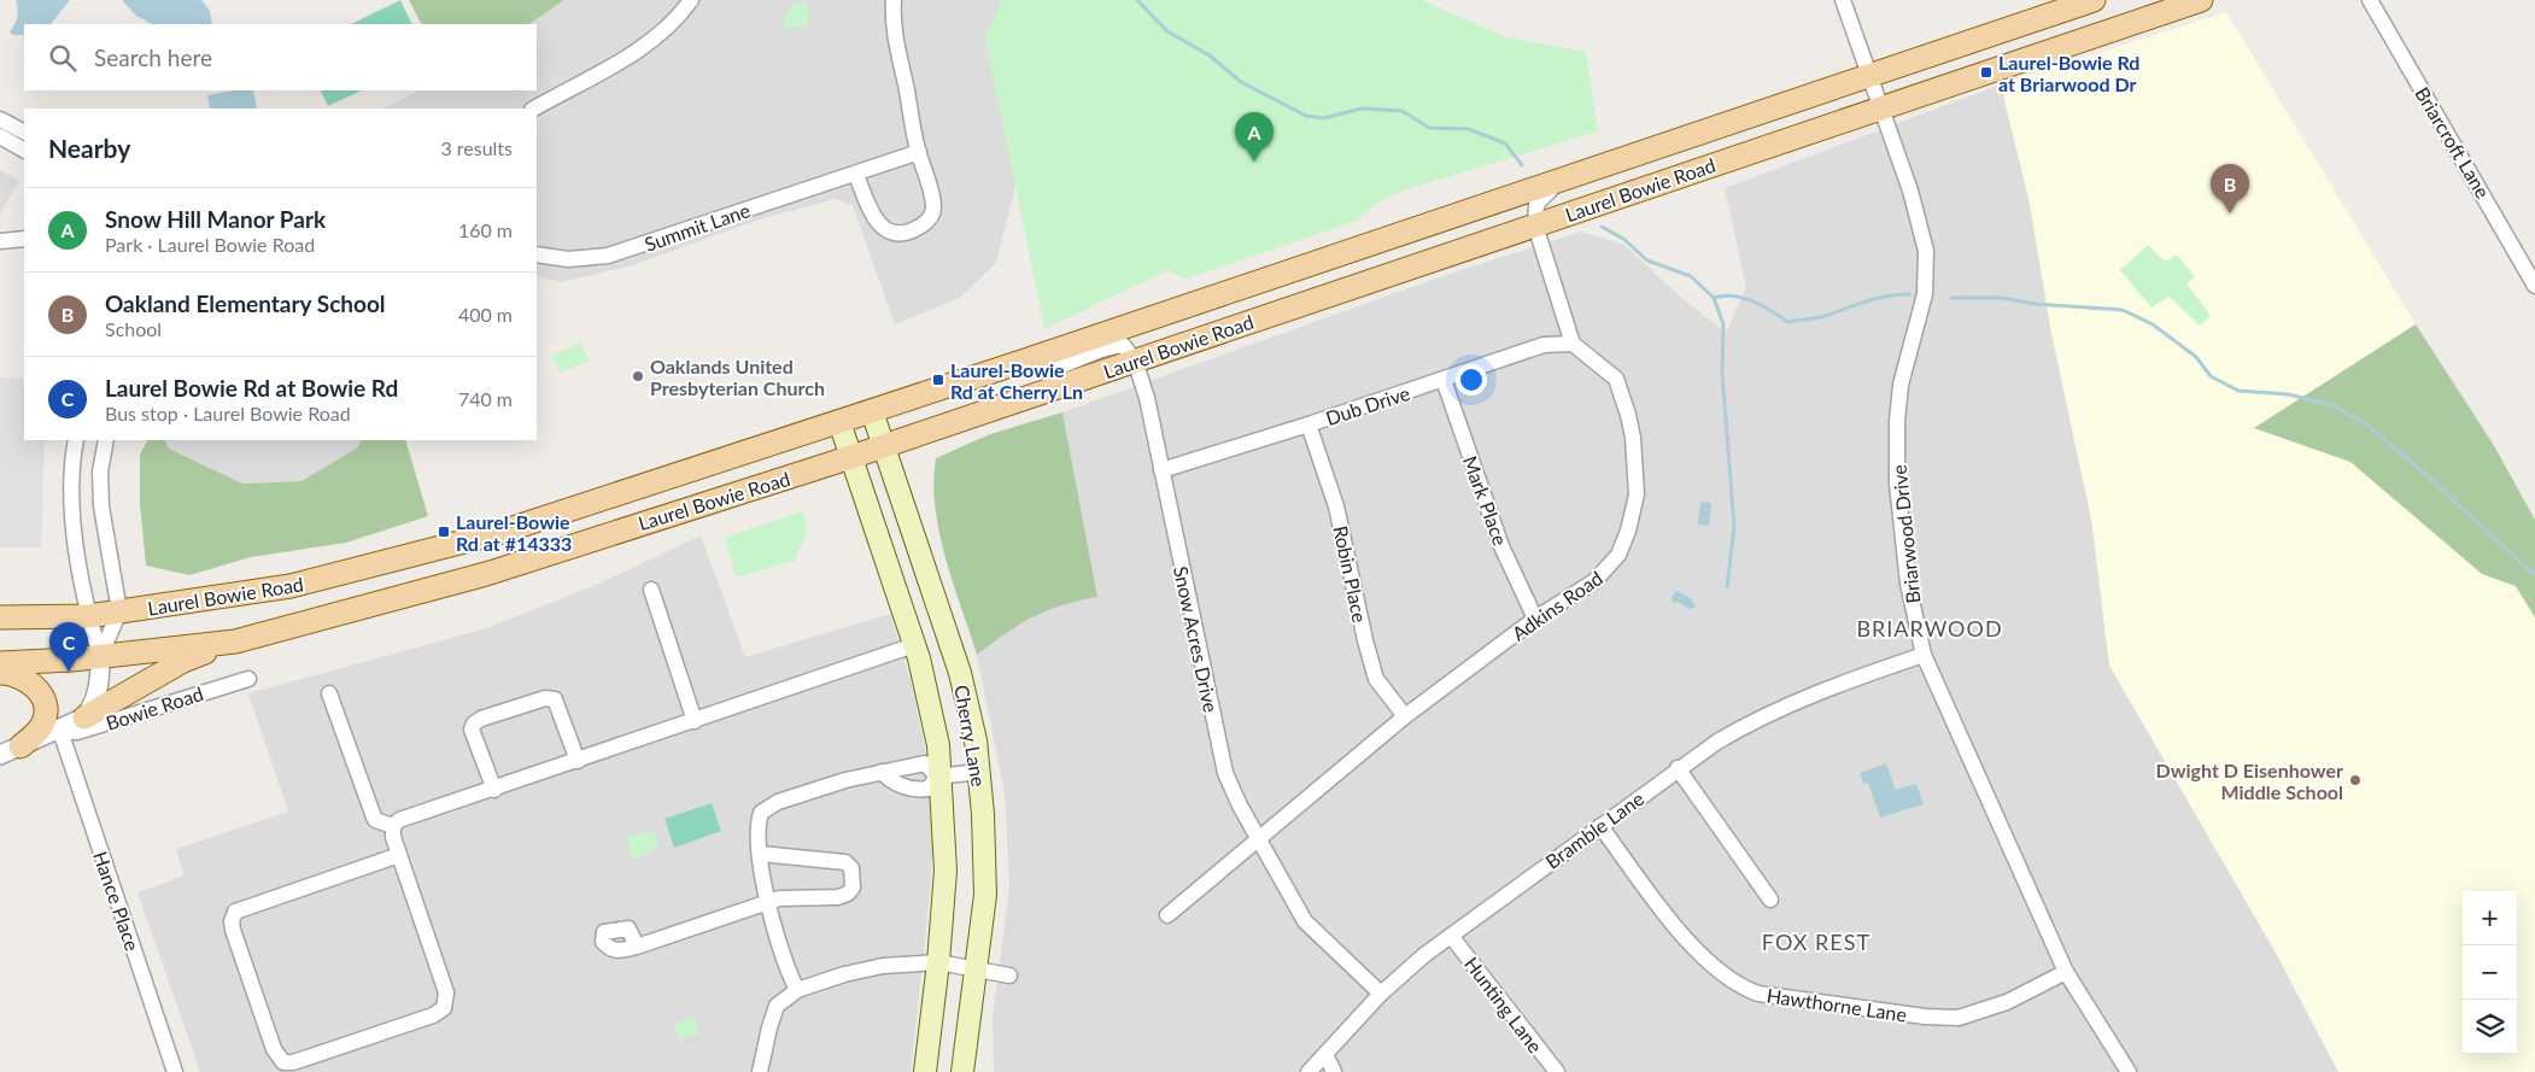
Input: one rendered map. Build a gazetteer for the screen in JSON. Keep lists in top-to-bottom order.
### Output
{
  "streets": {
    "main road": ["Laurel Bowie Road", "Cherry Lane"],
    "street": [
      "Briarcroft Lane",
      "Summit Lane",
      "Dub Drive",
      "Mark Place",
      "Briarwood Drive",
      "Robin Place",
      "Adkins Road",
      "Snow Acres Drive",
      "Bowie Road",
      "Bramble Lane",
      "Hance Place",
      "Hunting Lane",
      "Hawthorne Lane"
    ]
  },
  "crossings": [
    ["Laurel Bowie Road", "Briarwood Drive"],
    ["Laurel Bowie Road", "Snow Acres Drive"],
    ["Laurel Bowie Road", "Bowie Road"],
    ["Laurel Bowie Road", "Cherry Lane"],
    ["Dub Drive", "Mark Place"],
    ["Dub Drive", "Robin Place"],
    ["Dub Drive", "Adkins Road"],
    ["Dub Drive", "Snow Acres Drive"],
    ["Mark Place", "Adkins Road"],
    ["Briarwood Drive", "Bramble Lane"],
    ["Briarwood Drive", "Hawthorne Lane"],
    ["Robin Place", "Adkins Road"],
    ["Adkins Road", "Snow Acres Drive"],
    ["Snow Acres Drive", "Bramble Lane"],
    ["Bowie Road", "Hance Place"],
    ["Bramble Lane", "Hunting Lane"],
    ["Bramble Lane", "Hawthorne Lane"]
  ],
  "districts": ["BRIARWOOD", "FOX REST"],
  "places": {
    "transit": ["Laurel-Bowie Rd at Briarwood Dr", "Laurel-Bowie Rd at Cherry Ln", "Laurel-Bowie Rd at #14333"],
    "other": ["Oaklands United Presbyterian Church", "Dwight D Eisenhower Middle School"]
  },
  "page": {
    "search": "Search here",
    "heading": ["Nearby", "3 results"],
    "pins": ["A", "B", "C"],
    "list": [
      {
        "mark": "A",
        "name": "Snow Hill Manor Park",
        "note": "Park · Laurel Bowie Road",
        "value": "160 m"
      },
      {
        "mark": "B",
        "name": "Oakland Elementary School",
        "note": "School",
        "value": "400 m"
      },
      {
        "mark": "C",
        "name": "Laurel Bowie Rd at Bowie Rd",
        "note": "Bus stop · Laurel Bowie Road",
        "value": "740 m"
      }
    ],
    "map_buttons": ["+", "−"]
  }
}
